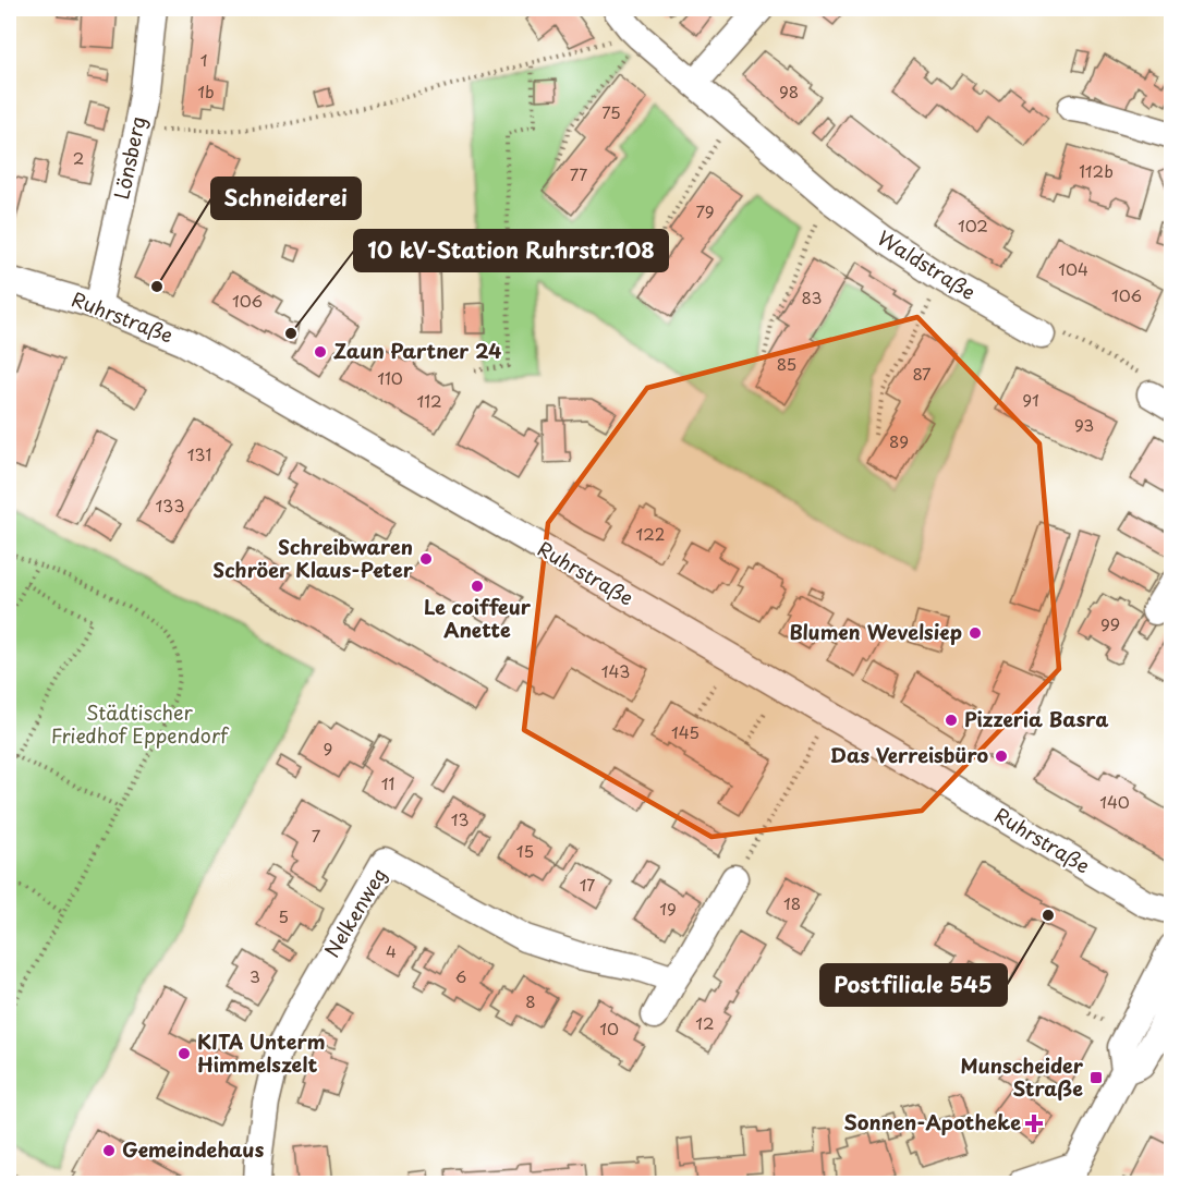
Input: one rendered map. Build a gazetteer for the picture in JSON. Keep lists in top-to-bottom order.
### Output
{
  "streets": {
    "street": [
      "Lönsberg",
      "Waldstraße",
      "Ruhrstraße",
      "Nelkenweg"
    ]
  },
  "crossings": [
    ["Lönsberg", "Ruhrstraße"]
  ],
  "parks": ["Städtischer Friedhof Eppendorf"],
  "places": {
    "other": [
      "Schneiderei",
      "10 kV-Station Ruhrstr.108",
      "Zaun Partner 24",
      "Schreibwaren Schröer Klaus-Peter",
      "Le coiffeur Anette",
      "Blumen Wevelsiep",
      "Pizzeria Basra",
      "Das Verreisbüro",
      "Postfiliale 545",
      "KITA Unterm Himmelszelt",
      "Gemeindehaus"
    ],
    "transit": ["Munscheider Straße"],
    "health": ["Sonnen-Apotheke"]
  },
  "house_numbers": [
    "1",
    "1b",
    "98",
    "75",
    "2",
    "112b",
    "77",
    "79",
    "102",
    "104",
    "106",
    "83",
    "106",
    "85",
    "87",
    "110",
    "91",
    "112",
    "93",
    "89",
    "131",
    "133",
    "122",
    "99",
    "143",
    "145",
    "9",
    "11",
    "140",
    "13",
    "7",
    "15",
    "17",
    "18",
    "19",
    "5",
    "4",
    "3",
    "6",
    "8",
    "12",
    "10"
  ]
}
